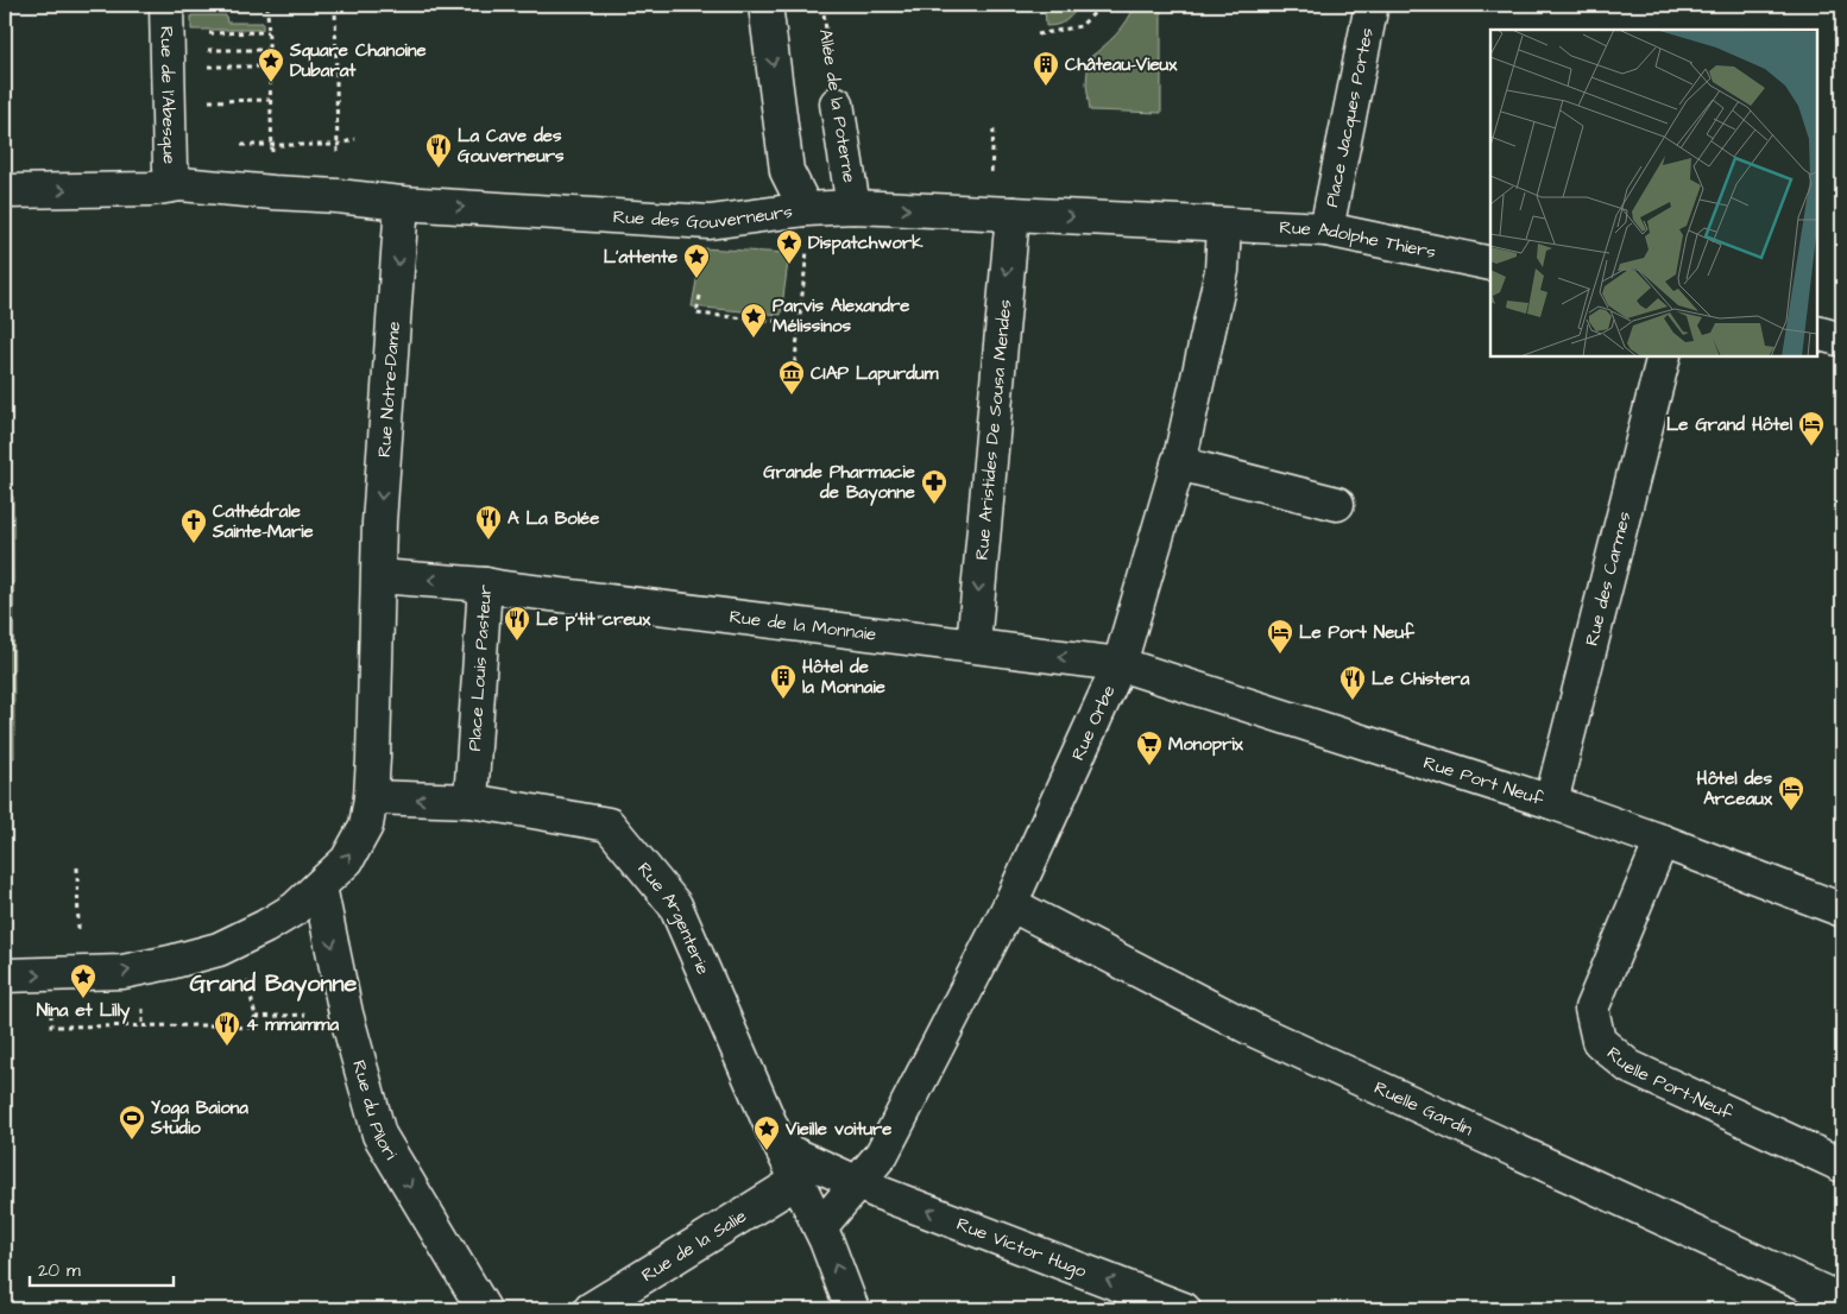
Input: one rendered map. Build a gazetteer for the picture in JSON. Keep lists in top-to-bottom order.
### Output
{
  "streets": {
    "street": [
      "Rue de l'Abesque",
      "Allée de la Poterne",
      "Place Jacques Portes",
      "Rue des Gouverneurs",
      "Rue Adolphe Thiers",
      "Rue Notre-Dame",
      "Rue Aristides De Sousa Mendes",
      "Rue des Carmes",
      "Rue de la Monnaie",
      "Place Louis Pasteur",
      "Rue Orbe",
      "Rue Port Neuf",
      "Rue Argenterie",
      "Ruelle Port-Neuf",
      "Rue du Pilori",
      "Ruelle Gardin",
      "Rue de la Salie",
      "Rue Victor Hugo"
    ]
  },
  "crossings": [
    ["Rue de l'Abesque", "Rue des Gouverneurs"],
    ["Allée de la Poterne", "Rue des Gouverneurs"],
    ["Place Jacques Portes", "Rue Adolphe Thiers"],
    ["Rue des Gouverneurs", "Rue Adolphe Thiers"],
    ["Rue des Gouverneurs", "Rue Notre-Dame"],
    ["Rue des Gouverneurs", "Rue Aristides De Sousa Mendes"],
    ["Rue des Gouverneurs", "Rue Orbe"],
    ["Rue Adolphe Thiers", "Rue Orbe"],
    ["Rue Notre-Dame", "Place Louis Pasteur"],
    ["Rue Aristides De Sousa Mendes", "Rue de la Monnaie"],
    ["Rue des Carmes", "Rue Port Neuf"],
    ["Rue de la Monnaie", "Place Louis Pasteur"],
    ["Rue de la Monnaie", "Rue Orbe"],
    ["Rue de la Monnaie", "Rue Port Neuf"],
    ["Place Louis Pasteur", "Rue Argenterie"],
    ["Rue Orbe", "Rue Port Neuf"],
    ["Rue Orbe", "Rue Argenterie"],
    ["Rue Orbe", "Ruelle Gardin"],
    ["Rue Orbe", "Rue Victor Hugo"],
    ["Rue Port Neuf", "Ruelle Port-Neuf"],
    ["Rue Argenterie", "Rue de la Salie"],
    ["Rue Argenterie", "Rue Victor Hugo"]
  ],
  "one_way": [
    "Rue des Gouverneurs",
    "Rue Notre-Dame",
    "Rue Aristides De Sousa Mendes",
    "Rue du Pilori",
    "Rue Victor Hugo"
  ],
  "districts": ["Grand Bayonne"],
  "places": {
    "place": [
      "Square Chanoine Dubarat",
      "Dispatchwork",
      "L'attente",
      "Parvis Alexandre Mélissinos",
      "Nina et Lilly",
      "Vieille voiture"
    ],
    "building": ["Château-Vieux", "Hôtel de la Monnaie"],
    "restaurant": [
      "La Cave des Gouverneurs",
      "A La Bolée",
      "Le p'tit creux",
      "Le Chistera",
      "4 mmamma"
    ],
    "museum": ["CIAP Lapurdum"],
    "hotel": ["Le Grand Hôtel", "Le Port Neuf", "Hôtel des Arceaux"],
    "pharmacy": ["Grande Pharmacie de Bayonne"],
    "church": ["Cathédrale Sainte-Marie"],
    "supermarket": ["Monoprix"],
    "sports": ["Yoga Baiona Studio"]
  },
  "scale_bar": "20 m"
}
